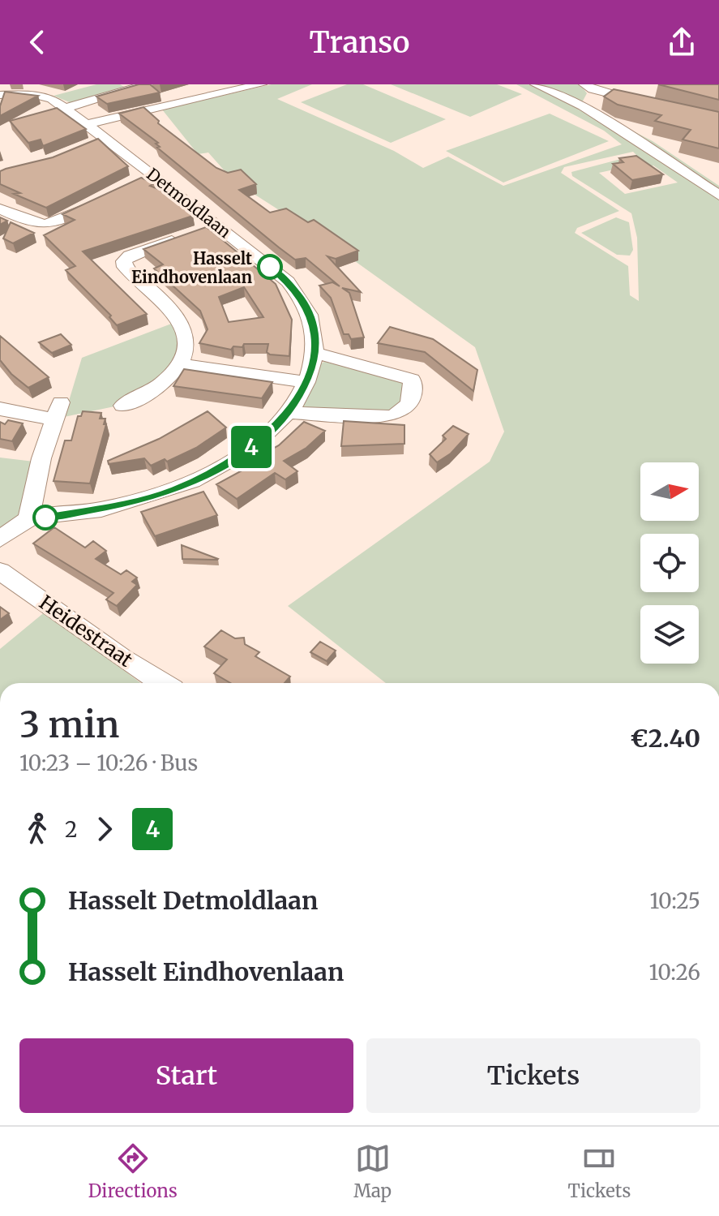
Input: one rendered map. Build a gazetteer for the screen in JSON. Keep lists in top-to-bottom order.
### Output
{
  "streets": {
    "street": ["Detmoldlaan", "Heidestraat"]
  },
  "places": ["Hasselt Eindhovenlaan"],
  "lines": ["bus line 4"],
  "north": "right",
  "page": {
    "header": "Transo",
    "on_map": "4",
    "heading": ["3 min", "10:23 – 10:26 · Bus", "€2.40"],
    "legs": ["2", "4"],
    "list": [
      {
        "name": "Hasselt Detmoldlaan",
        "value": "10:25"
      },
      {
        "name": "Hasselt Eindhovenlaan",
        "value": "10:26"
      }
    ],
    "buttons": ["Start", "Tickets"],
    "tabs": ["Directions", "Map", "Tickets"]
  }
}
